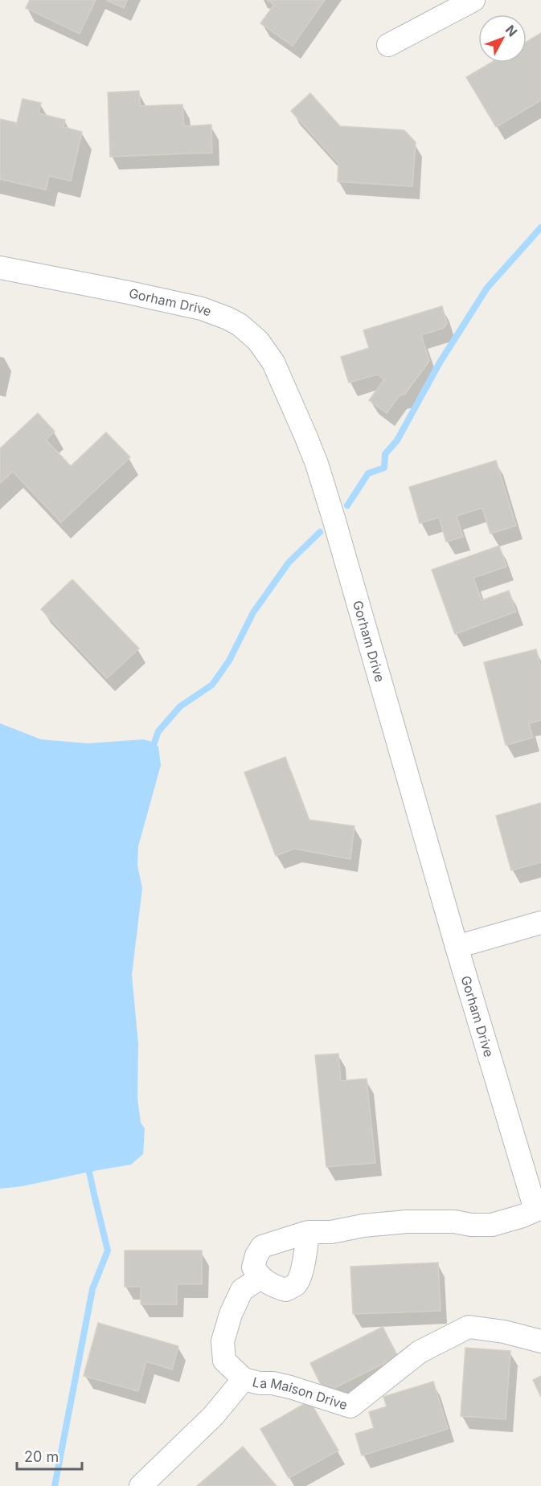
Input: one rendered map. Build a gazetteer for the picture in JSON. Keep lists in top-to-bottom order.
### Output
{
  "streets": {
    "street": ["Gorham Drive", "La Maison Drive"]
  },
  "scale_bar": "20 m",
  "north": "top right"
}
